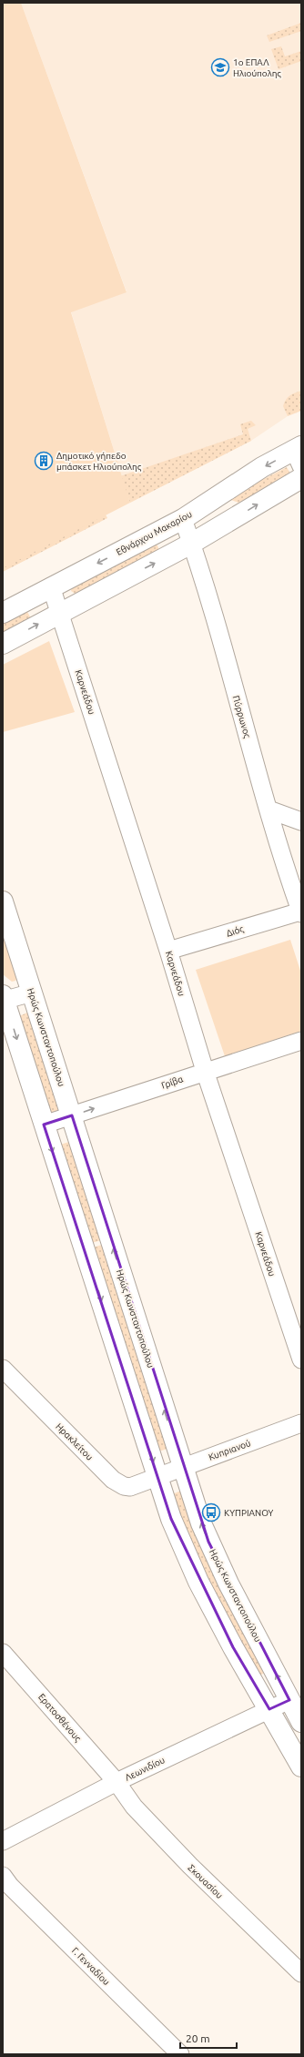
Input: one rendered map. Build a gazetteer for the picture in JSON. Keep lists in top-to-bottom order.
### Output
{
  "streets": {
    "street": [
      "Εθνάρχου Μακαρίου",
      "Καρνεάδου",
      "Πύρρωνος",
      "Διός",
      "Ηρώς Κωνσταντοπούλου",
      "Γρίβα",
      "Ηρακλείτου",
      "Κυπριανού",
      "Ερατοσθένους",
      "Λεωνιδίου",
      "Σκουασίου",
      "Γ. Γενναδίου"
    ]
  },
  "crossings": [
    ["Εθνάρχου Μακαρίου", "Καρνεάδου"],
    ["Εθνάρχου Μακαρίου", "Πύρρωνος"],
    ["Καρνεάδου", "Διός"],
    ["Καρνεάδου", "Γρίβα"],
    ["Πύρρωνος", "Διός"],
    ["Ηρώς Κωνσταντοπούλου", "Γρίβα"],
    ["Ηρώς Κωνσταντοπούλου", "Κυπριανού"],
    ["Ηρώς Κωνσταντοπούλου", "Λεωνιδίου"],
    ["Ηρακλείτου", "Κυπριανού"],
    ["Ερατοσθένους", "Λεωνιδίου"],
    ["Ερατοσθένους", "Σκουασίου"],
    ["Λεωνιδίου", "Σκουασίου"]
  ],
  "one_way": ["Γρίβα"],
  "places": {
    "school or university": ["1ο ΕΠΑΛ Ηλιούπολης"],
    "building": ["Δημοτικό γήπεδο μπάσκετ Ηλιούπολης"],
    "bus stop": ["ΚΥΠΡΙΑΝΟΥ"]
  },
  "scale_bar": "20 m"
}
